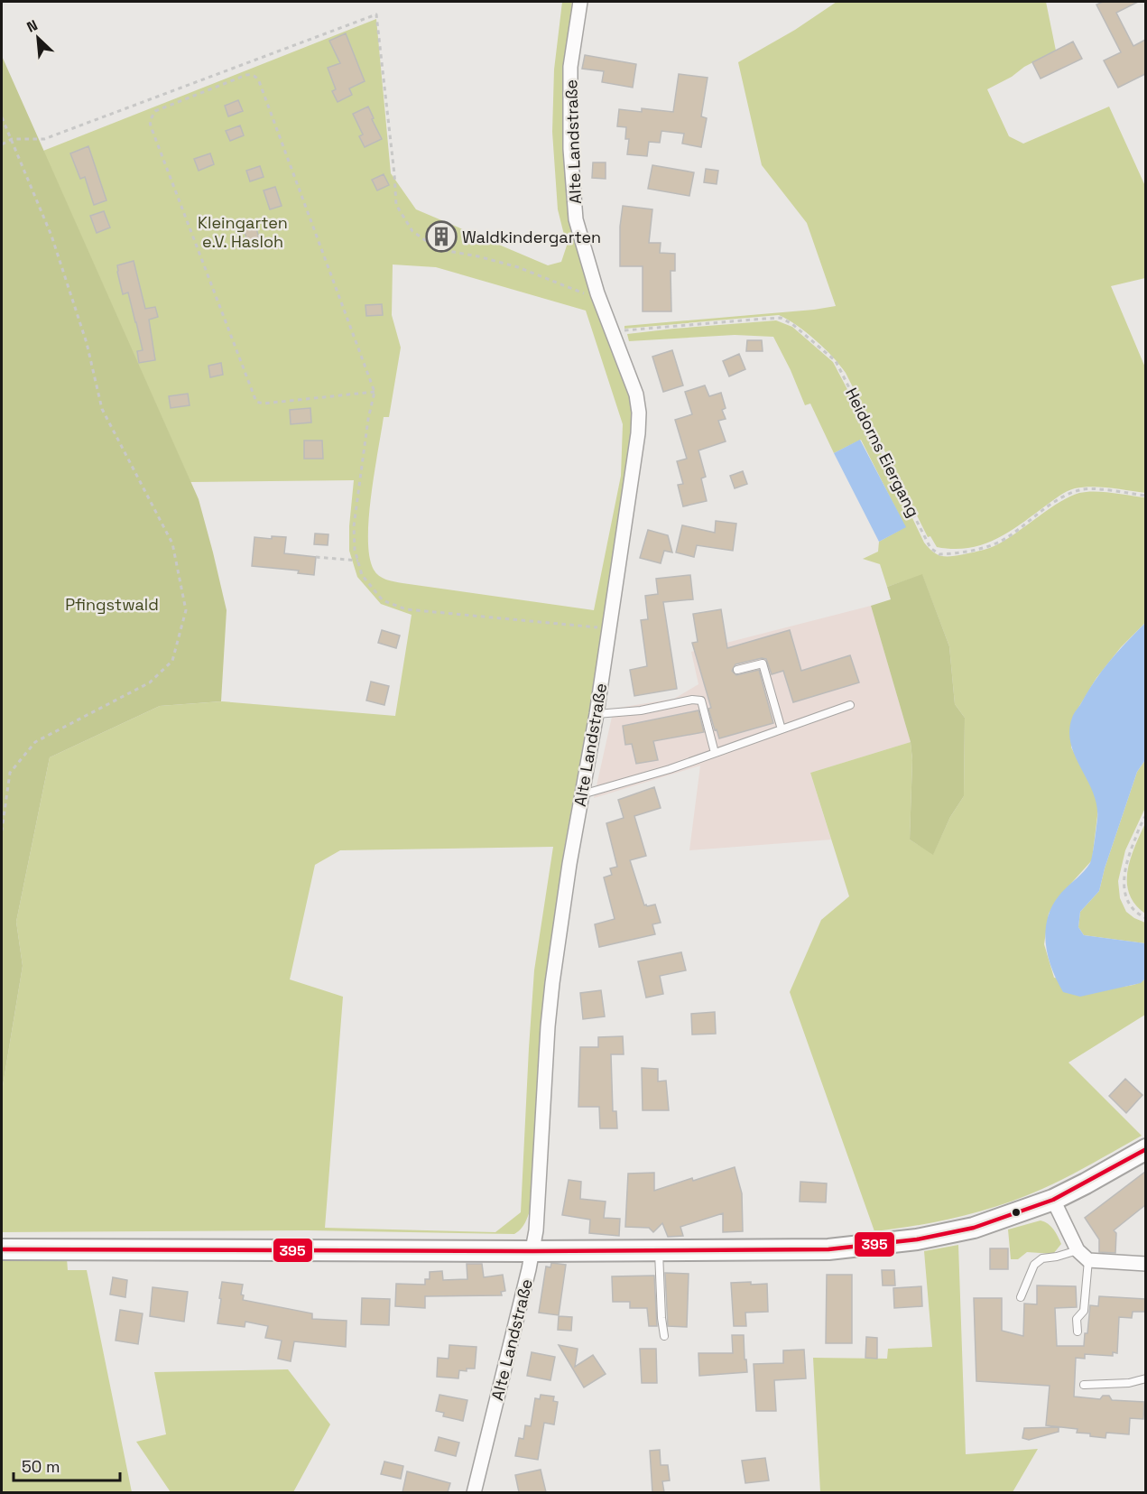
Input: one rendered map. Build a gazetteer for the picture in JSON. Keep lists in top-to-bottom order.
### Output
{
  "streets": {
    "street": ["Alte Landstraße"],
    "path": ["Heidorns Eiergang"]
  },
  "crossings": [
    ["Alte Landstraße", "Heidorns Eiergang"]
  ],
  "parks": ["Kleingarten e.V. Hasloh", "Pfingstwald"],
  "places": {
    "building": ["Waldkindergarten"]
  },
  "lines": ["transit line 395"],
  "scale_bar": "50 m",
  "north": "top left"
}
